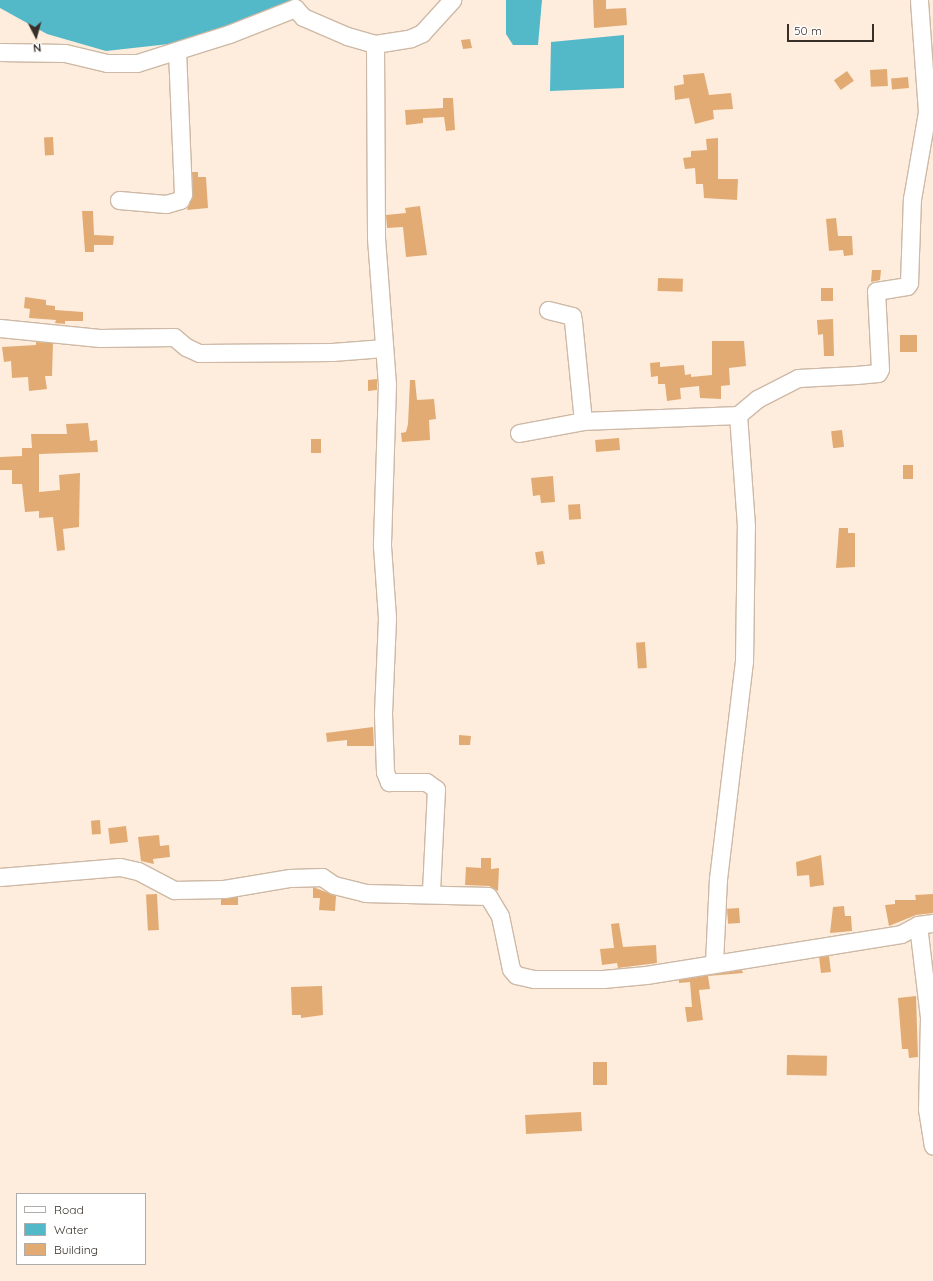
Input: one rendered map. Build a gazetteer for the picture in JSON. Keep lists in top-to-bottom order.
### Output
{
  "legend": ["Road", "Water", "Building"],
  "scale_bar": "50 m",
  "north": "bottom"
}
